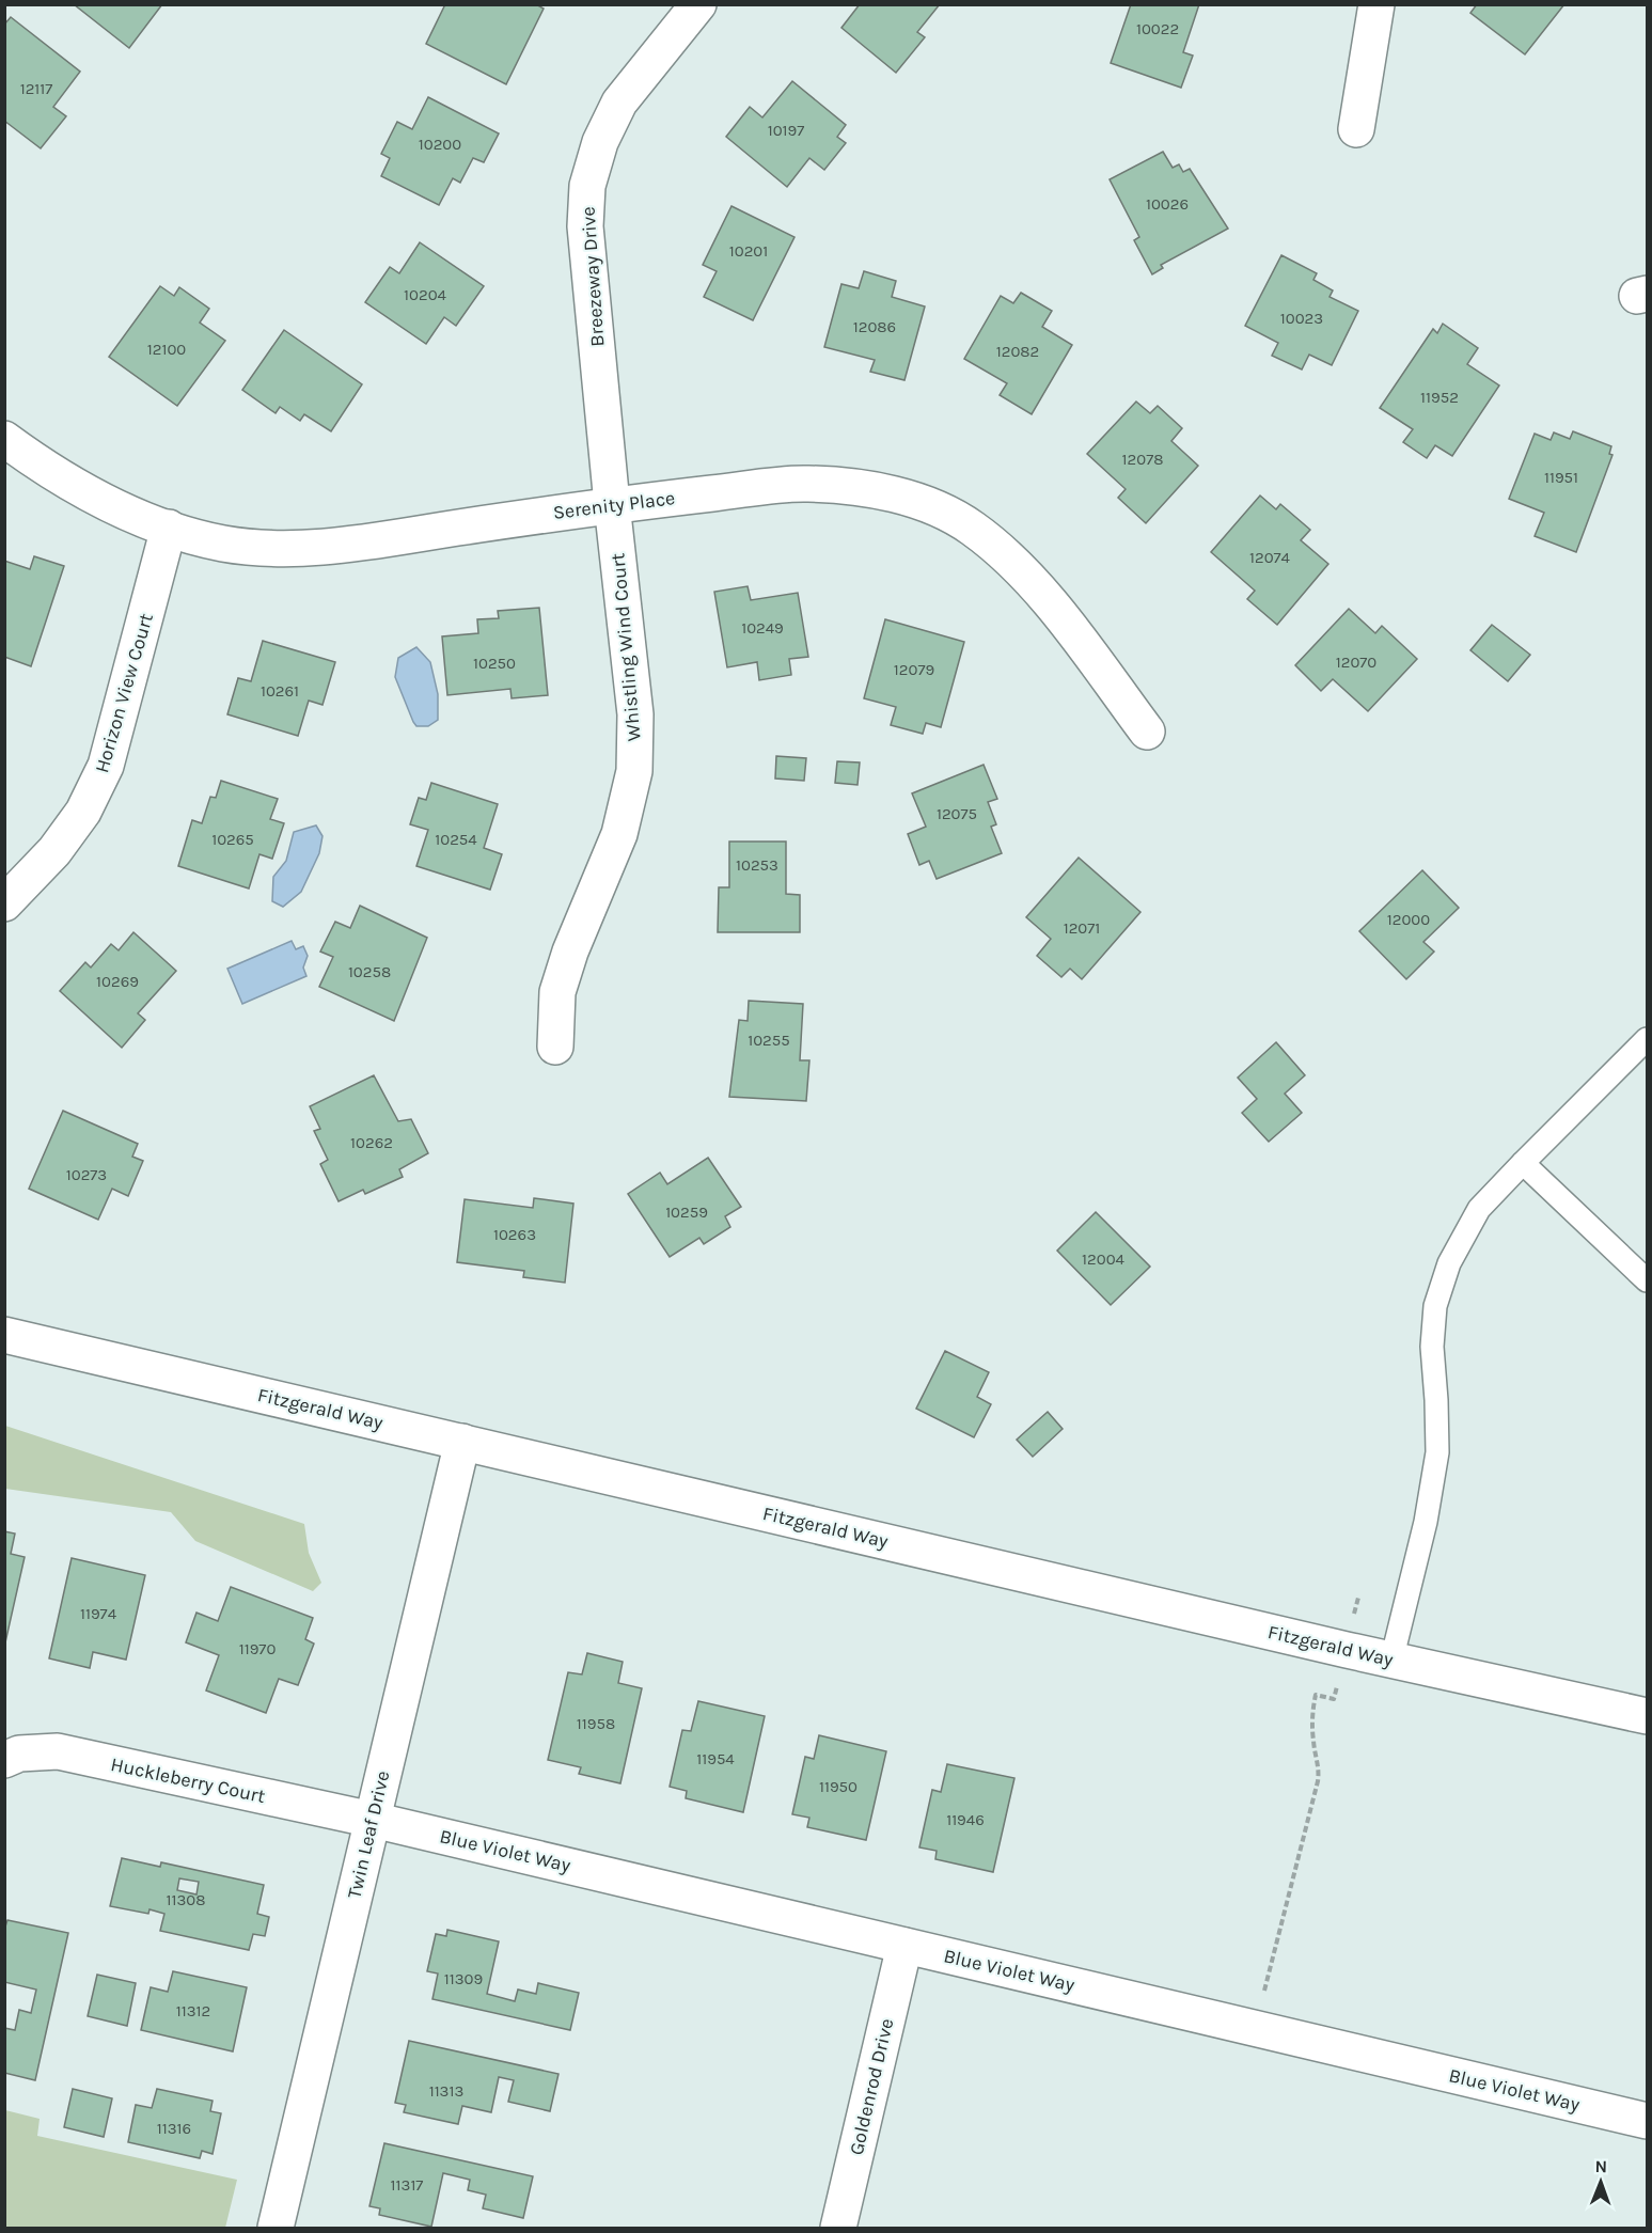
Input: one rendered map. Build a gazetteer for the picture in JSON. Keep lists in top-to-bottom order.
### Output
{
  "streets": {
    "street": [
      "Breezeway Drive",
      "Serenity Place",
      "Whistling Wind Court",
      "Horizon View Court",
      "Fitzgerald Way",
      "Huckleberry Court",
      "Twin Leaf Drive",
      "Blue Violet Way",
      "Goldenrod Drive"
    ]
  },
  "crossings": [
    ["Breezeway Drive", "Serenity Place"],
    ["Breezeway Drive", "Whistling Wind Court"],
    ["Serenity Place", "Whistling Wind Court"],
    ["Serenity Place", "Horizon View Court"],
    ["Fitzgerald Way", "Twin Leaf Drive"],
    ["Huckleberry Court", "Twin Leaf Drive"],
    ["Huckleberry Court", "Blue Violet Way"],
    ["Twin Leaf Drive", "Blue Violet Way"],
    ["Blue Violet Way", "Goldenrod Drive"]
  ],
  "house_numbers": [
    "10022",
    "12117",
    "10197",
    "10200",
    "10026",
    "10201",
    "10204",
    "10023",
    "12086",
    "12100",
    "12082",
    "11952",
    "12078",
    "11951",
    "12074",
    "10249",
    "12070",
    "10250",
    "12079",
    "10261",
    "12075",
    "10265",
    "10254",
    "10253",
    "12000",
    "12071",
    "10258",
    "10269",
    "10255",
    "10262",
    "10273",
    "10259",
    "10263",
    "12004",
    "11974",
    "11970",
    "11958",
    "11954",
    "11950",
    "11946",
    "11308",
    "11309",
    "11312",
    "11313",
    "11316",
    "11317"
  ],
  "north": "top"
}
